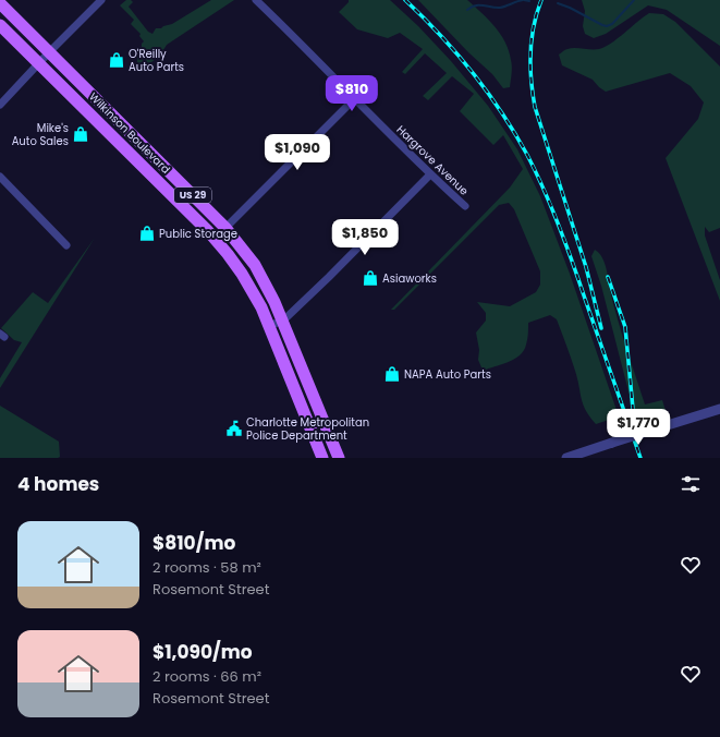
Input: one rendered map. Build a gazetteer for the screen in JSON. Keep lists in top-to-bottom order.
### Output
{
  "streets": {
    "main road": ["Wilkinson Boulevard", "US 29"],
    "street": ["Hargrove Avenue"]
  },
  "places": {
    "shop": [
      "O'Reilly Auto Parts",
      "Mike's Auto Sales",
      "Public Storage",
      "Asiaworks",
      "NAPA Auto Parts"
    ],
    "public building": ["Charlotte Metropolitan Police Department"]
  },
  "page": {
    "price": [
      "$810",
      "$1,090",
      "$1,850",
      "$1,770"
    ],
    "heading": "4 homes",
    "list": [
      {
        "name": "$810/mo",
        "note": "2 rooms · 58 m² · Rosemont Street"
      },
      {
        "name": "$1,090/mo",
        "note": "2 rooms · 66 m² · Rosemont Street"
      }
    ]
  }
}
